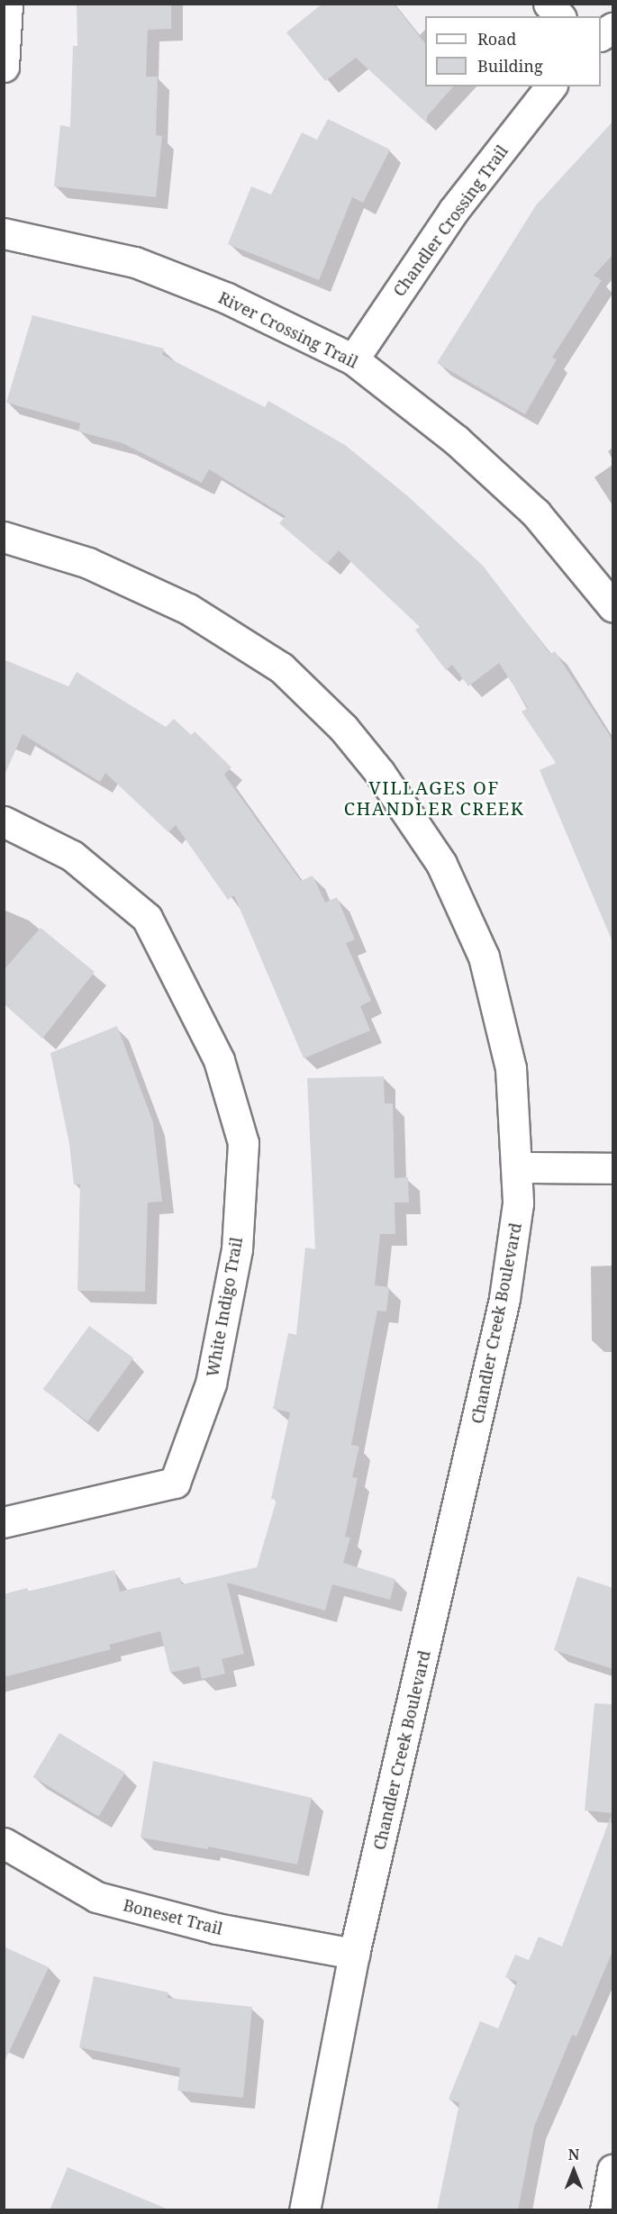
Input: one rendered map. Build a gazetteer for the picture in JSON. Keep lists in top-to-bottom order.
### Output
{
  "streets": {
    "street": [
      "Chandler Crossing Trail",
      "River Crossing Trail",
      "White Indigo Trail",
      "Chandler Creek Boulevard",
      "Boneset Trail"
    ]
  },
  "crossings": [
    ["Chandler Crossing Trail", "River Crossing Trail"],
    ["Chandler Creek Boulevard", "Boneset Trail"]
  ],
  "districts": ["VILLAGES OF CHANDLER CREEK"],
  "legend": ["Road", "Building"],
  "north": "top"
}
